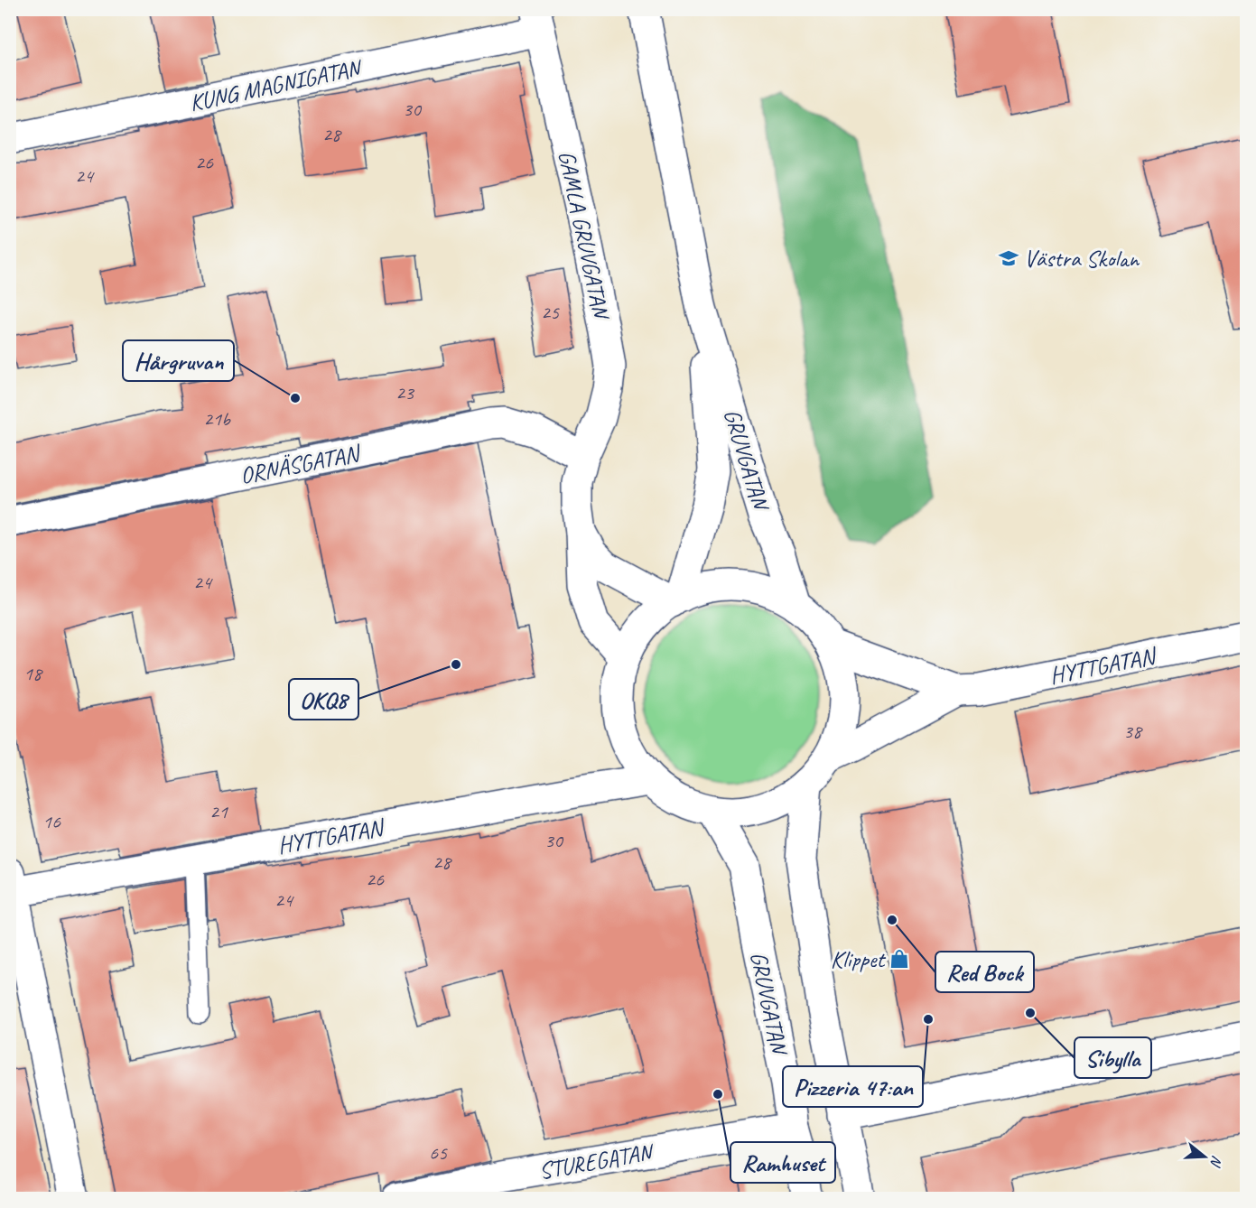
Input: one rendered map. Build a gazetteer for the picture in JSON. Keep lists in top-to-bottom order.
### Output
{
  "streets": {
    "street": [
      "KUNG MAGNIGATAN",
      "GAMLA GRUVGATAN",
      "GRUVGATAN",
      "ORNÄSGATAN",
      "HYTTGATAN",
      "STUREGATAN"
    ]
  },
  "crossings": [
    ["KUNG MAGNIGATAN", "GAMLA GRUVGATAN"],
    ["GAMLA GRUVGATAN", "ORNÄSGATAN"],
    ["GRUVGATAN", "STUREGATAN"]
  ],
  "places": {
    "school or university": ["Västra Skolan"],
    "other": [
      "Hårgruvan",
      "OKQ8",
      "Red Bock",
      "Sibylla",
      "Pizzeria 47:an",
      "Ramhuset"
    ],
    "shop": ["Klippet"]
  },
  "house_numbers": [
    "30",
    "28",
    "26",
    "24",
    "25",
    "23",
    "21b",
    "24",
    "18",
    "38",
    "21",
    "16",
    "30",
    "28",
    "26",
    "24",
    "65"
  ],
  "north": "right"
}
